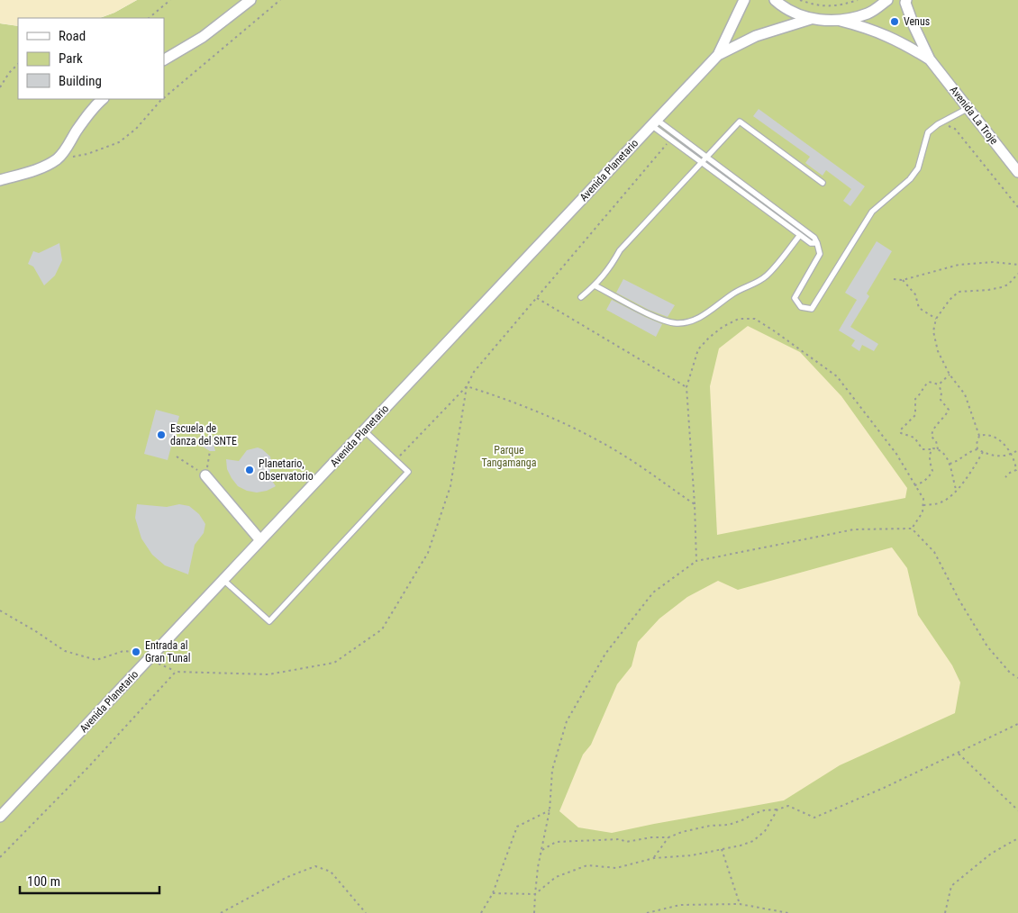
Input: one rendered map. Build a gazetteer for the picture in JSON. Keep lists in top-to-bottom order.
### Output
{
  "streets": {
    "street": ["Avenida La Troje", "Avenida Planetario"]
  },
  "parks": ["Parque Tangamanga"],
  "places": [
    "Venus",
    "Escuela de danza del SNTE",
    "Planetario, Observatorio",
    "Entrada al Gran Tunal"
  ],
  "legend": ["Road", "Park", "Building"],
  "scale_bar": "100 m"
}
